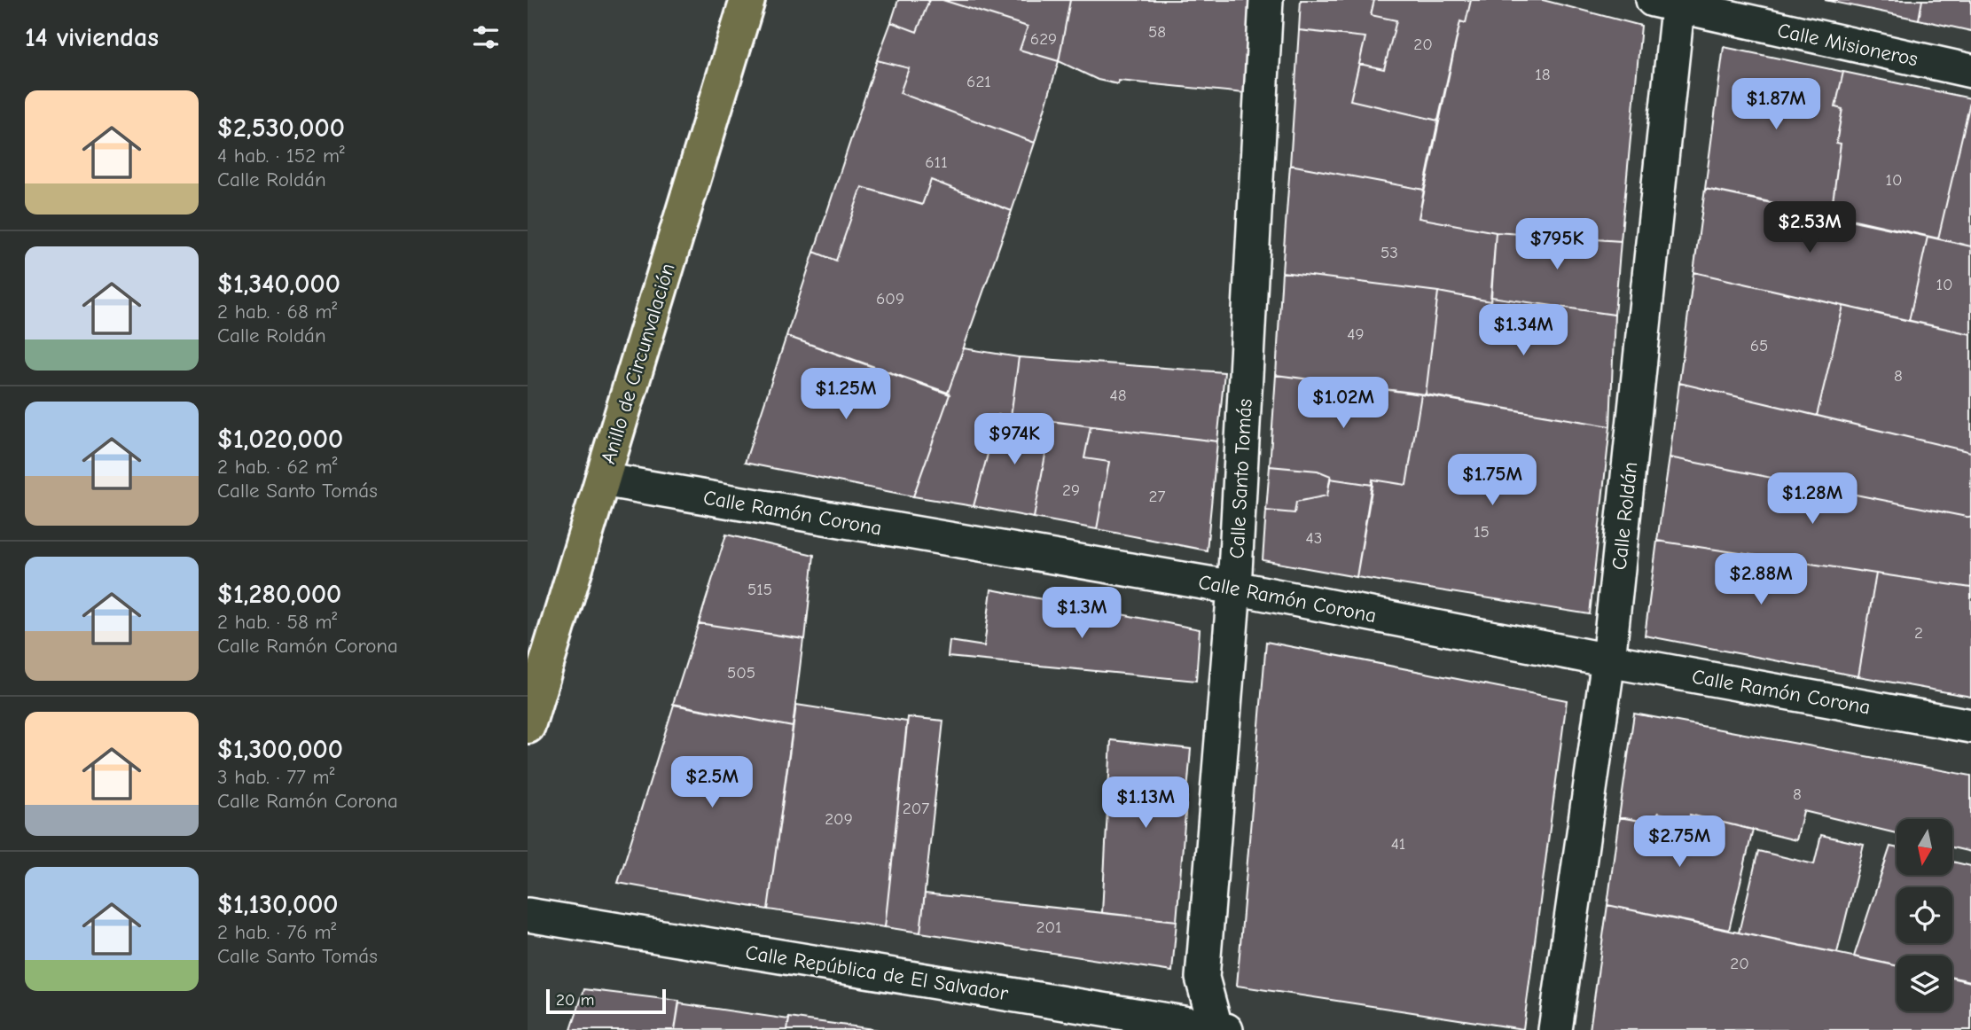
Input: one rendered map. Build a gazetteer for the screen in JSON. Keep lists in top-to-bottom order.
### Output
{
  "streets": {
    "main road": ["Anillo de Circunvalación"],
    "street": [
      "Calle Misioneros",
      "Calle Santo Tomás",
      "Calle Ramón Corona",
      "Calle Roldán",
      "Calle República de El Salvador"
    ]
  },
  "crossings": [
    ["Calle Misioneros", "Calle Roldán"],
    ["Anillo de Circunvalación", "Calle Ramón Corona"],
    ["Calle Santo Tomás", "Calle Ramón Corona"],
    ["Calle Santo Tomás", "Calle República de El Salvador"],
    ["Calle Ramón Corona", "Calle Roldán"]
  ],
  "house_numbers": [
    "58",
    "629",
    "20",
    "18",
    "621",
    "611",
    "10",
    "53",
    "10",
    "609",
    "49",
    "65",
    "8",
    "48",
    "29",
    "27",
    "15",
    "43",
    "515",
    "2",
    "505",
    "8",
    "207",
    "209",
    "41",
    "201",
    "20"
  ],
  "scale_bar": "20 m",
  "north": "bottom",
  "page": {
    "heading": "14 viviendas",
    "list": [
      {
        "name": "$2,530,000",
        "note": "4 hab. · 152 m² · Calle Roldán"
      },
      {
        "name": "$1,340,000",
        "note": "2 hab. · 68 m² · Calle Roldán"
      },
      {
        "name": "$1,020,000",
        "note": "2 hab. · 62 m² · Calle Santo Tomás"
      },
      {
        "name": "$1,280,000",
        "note": "2 hab. · 58 m² · Calle Ramón Corona"
      },
      {
        "name": "$1,300,000",
        "note": "3 hab. · 77 m² · Calle Ramón Corona"
      },
      {
        "name": "$1,130,000",
        "note": "2 hab. · 76 m² · Calle Santo Tomás"
      }
    ],
    "price": [
      "$1.87M",
      "$2.53M",
      "$795K",
      "$1.34M",
      "$1.25M",
      "$1.02M",
      "$974K",
      "$1.75M",
      "$1.28M",
      "$2.88M",
      "$1.3M",
      "$2.5M",
      "$1.13M",
      "$2.75M"
    ],
    "scale": "20 m"
  }
}
